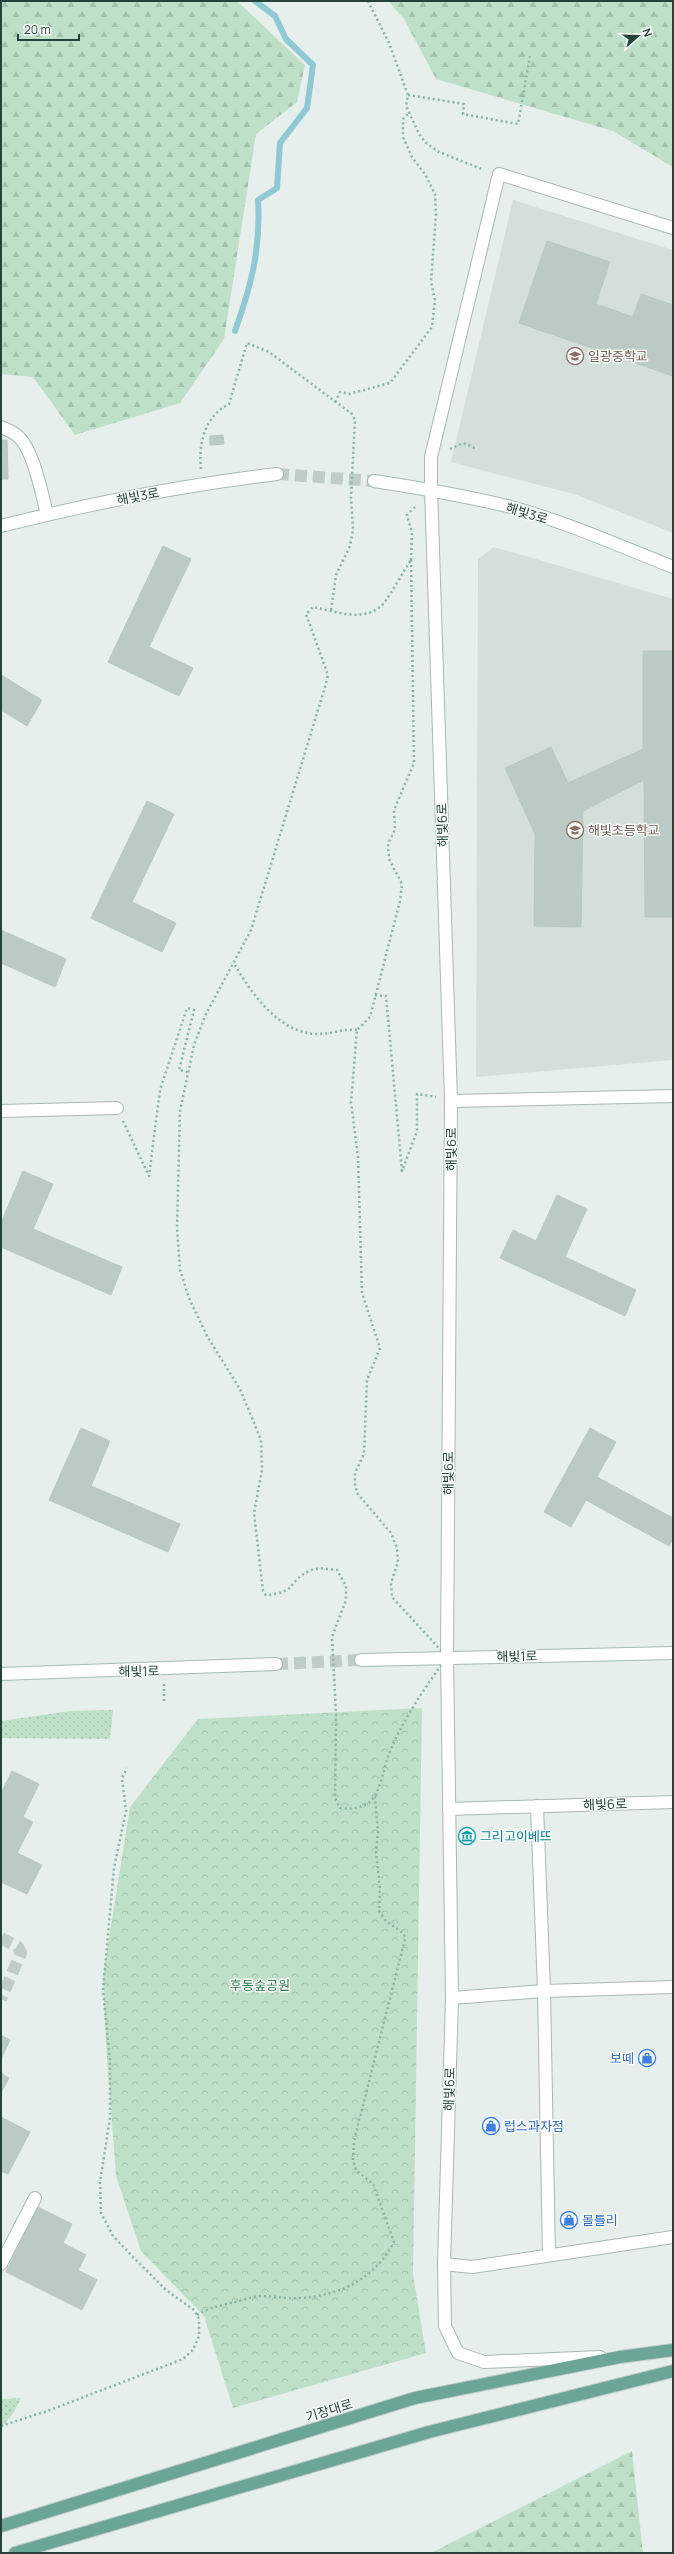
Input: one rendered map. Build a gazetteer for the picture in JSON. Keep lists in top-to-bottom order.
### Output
{
  "streets": {
    "main road": ["기장대로"],
    "street": ["해빛3로", "해빛6로", "해빛1로"]
  },
  "crossings": [
    ["해빛3로", "해빛6로"],
    ["해빛6로", "해빛1로"],
    ["해빛6로", "기장대로"]
  ],
  "parks": ["후동숲공원"],
  "places": {
    "school or university": ["일광중학교", "해빛초등학교"],
    "museum": ["그리고이베뜨"],
    "shop": ["보떼", "럽스과자점", "몰틀리"]
  },
  "scale_bar": "20 m",
  "north": "right"
}
